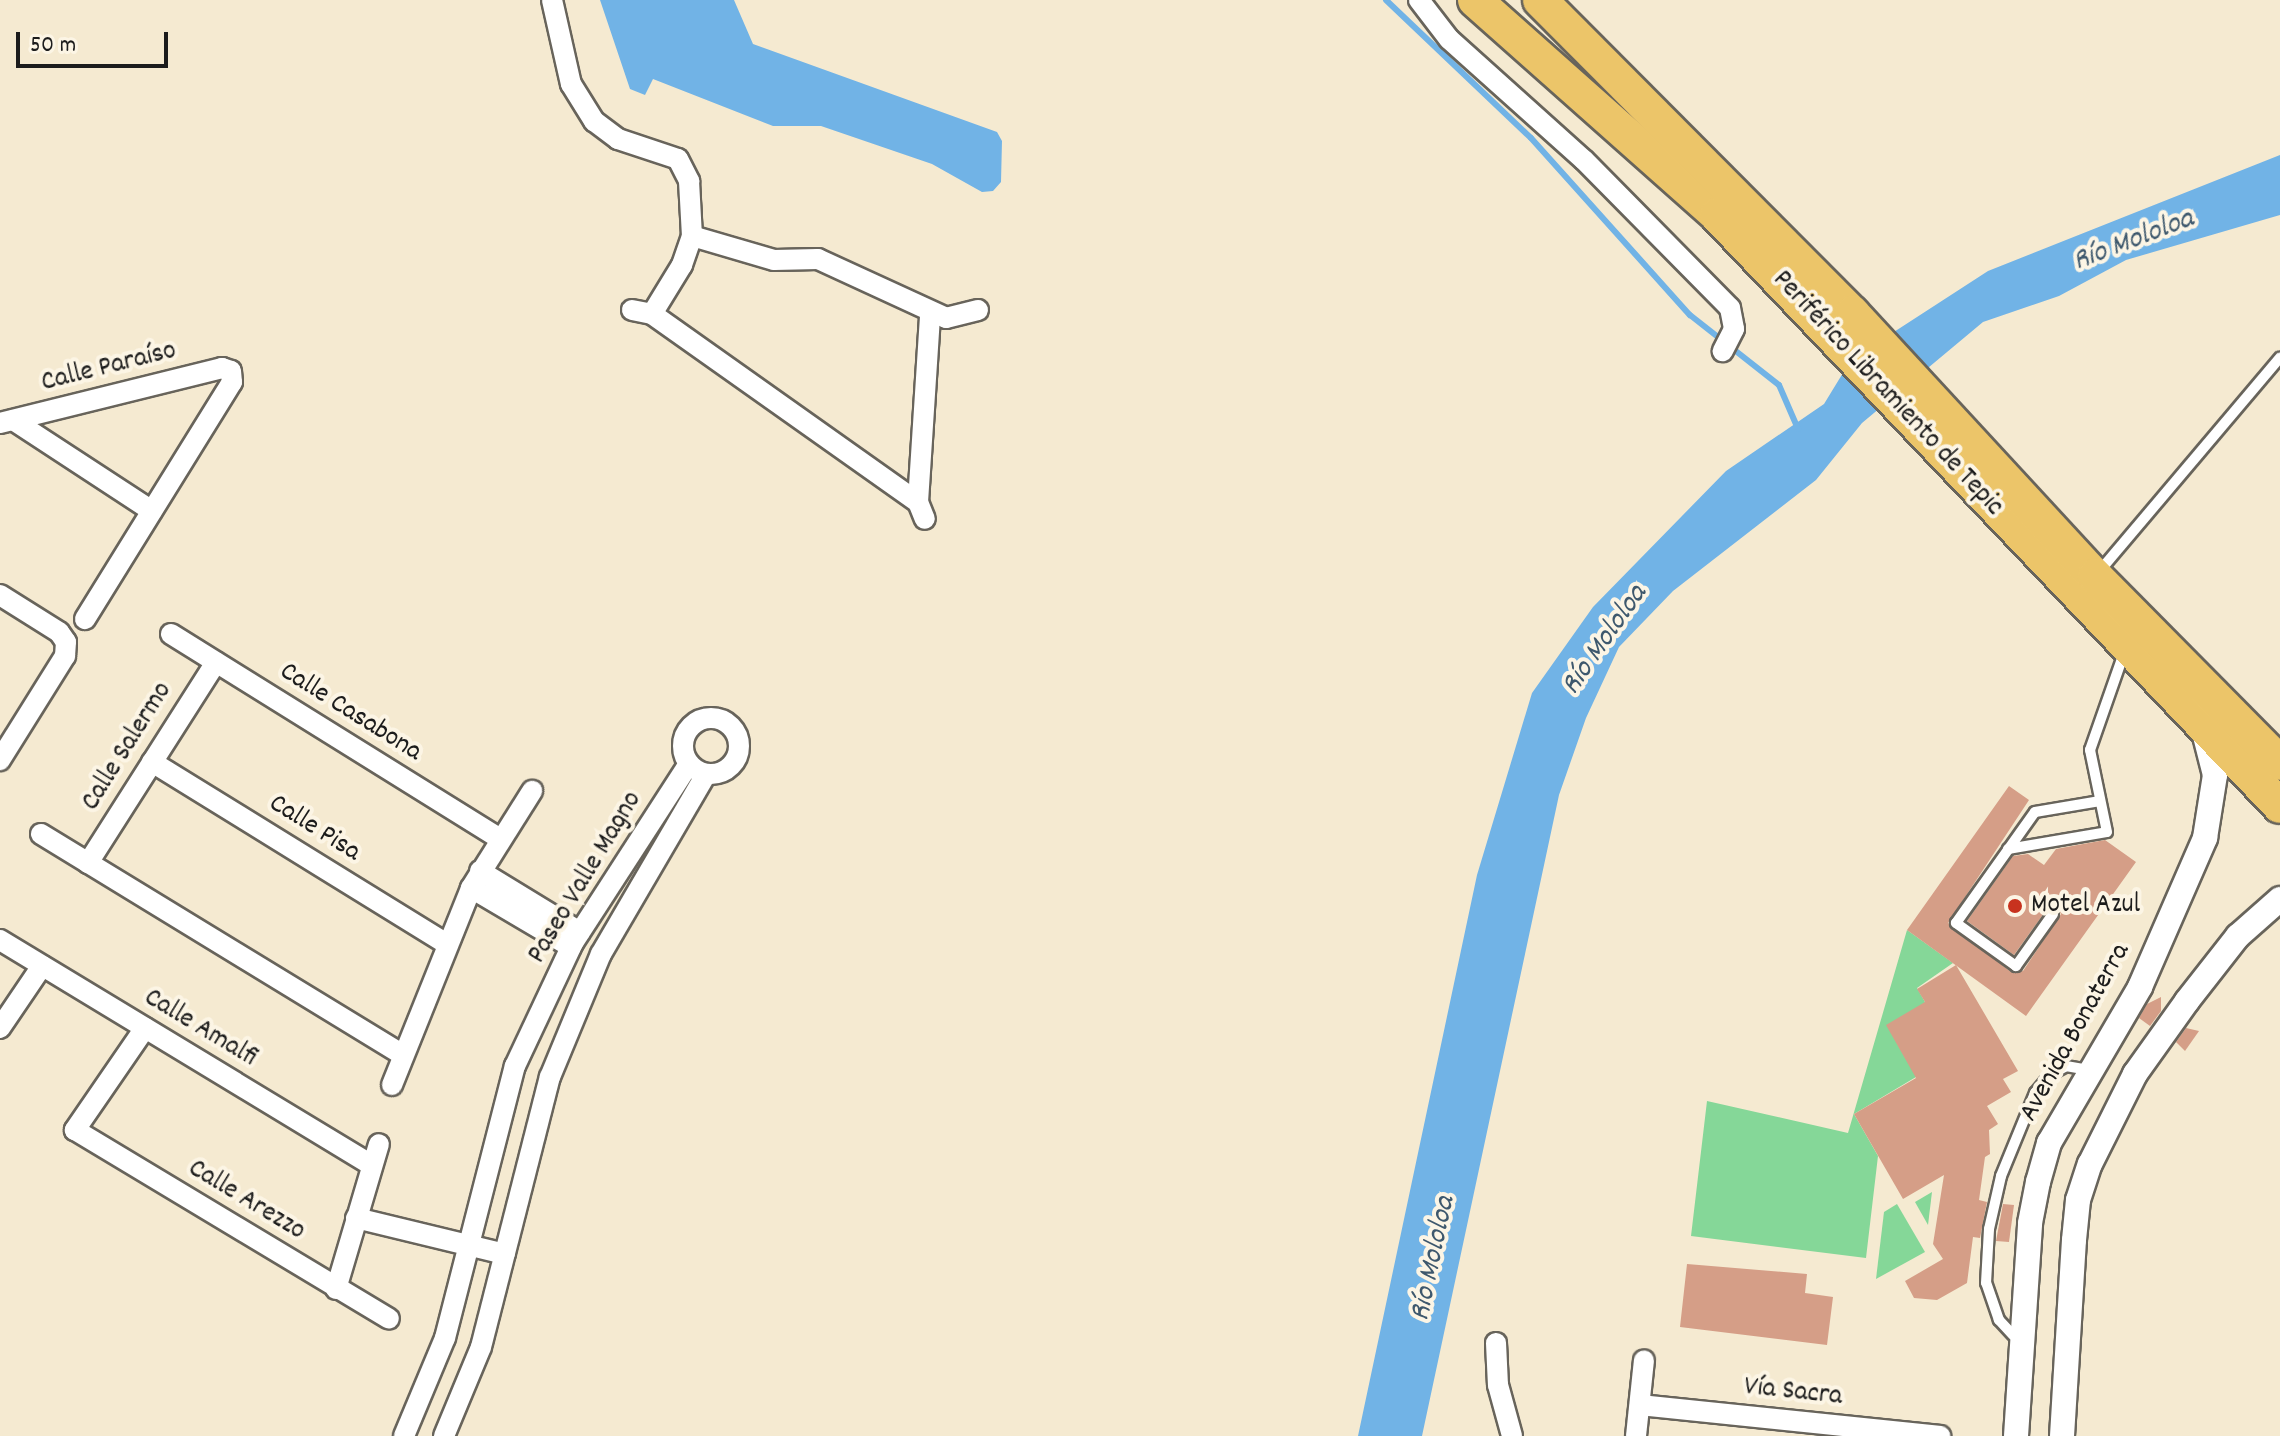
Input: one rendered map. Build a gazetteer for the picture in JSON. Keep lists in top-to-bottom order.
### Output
{
  "streets": {
    "highway": ["Periférico Libramiento de Tepic"],
    "street": [
      "Calle Paraíso",
      "Calle Casabona",
      "Calle Salermo",
      "Calle Pisa",
      "Paseo Valle Magno",
      "Calle Amalfi",
      "Avenida Bonaterra",
      "Calle Arezzo",
      "Vía Sacra"
    ]
  },
  "crossings": [
    ["Periférico Libramiento de Tepic", "Avenida Bonaterra"],
    ["Calle Casabona", "Calle Salermo"],
    ["Calle Salermo", "Calle Pisa"],
    ["Calle Amalfi", "Calle Arezzo"]
  ],
  "water": ["Río Mololoa"],
  "places": ["Motel Azul"],
  "scale_bar": "50 m"
}
